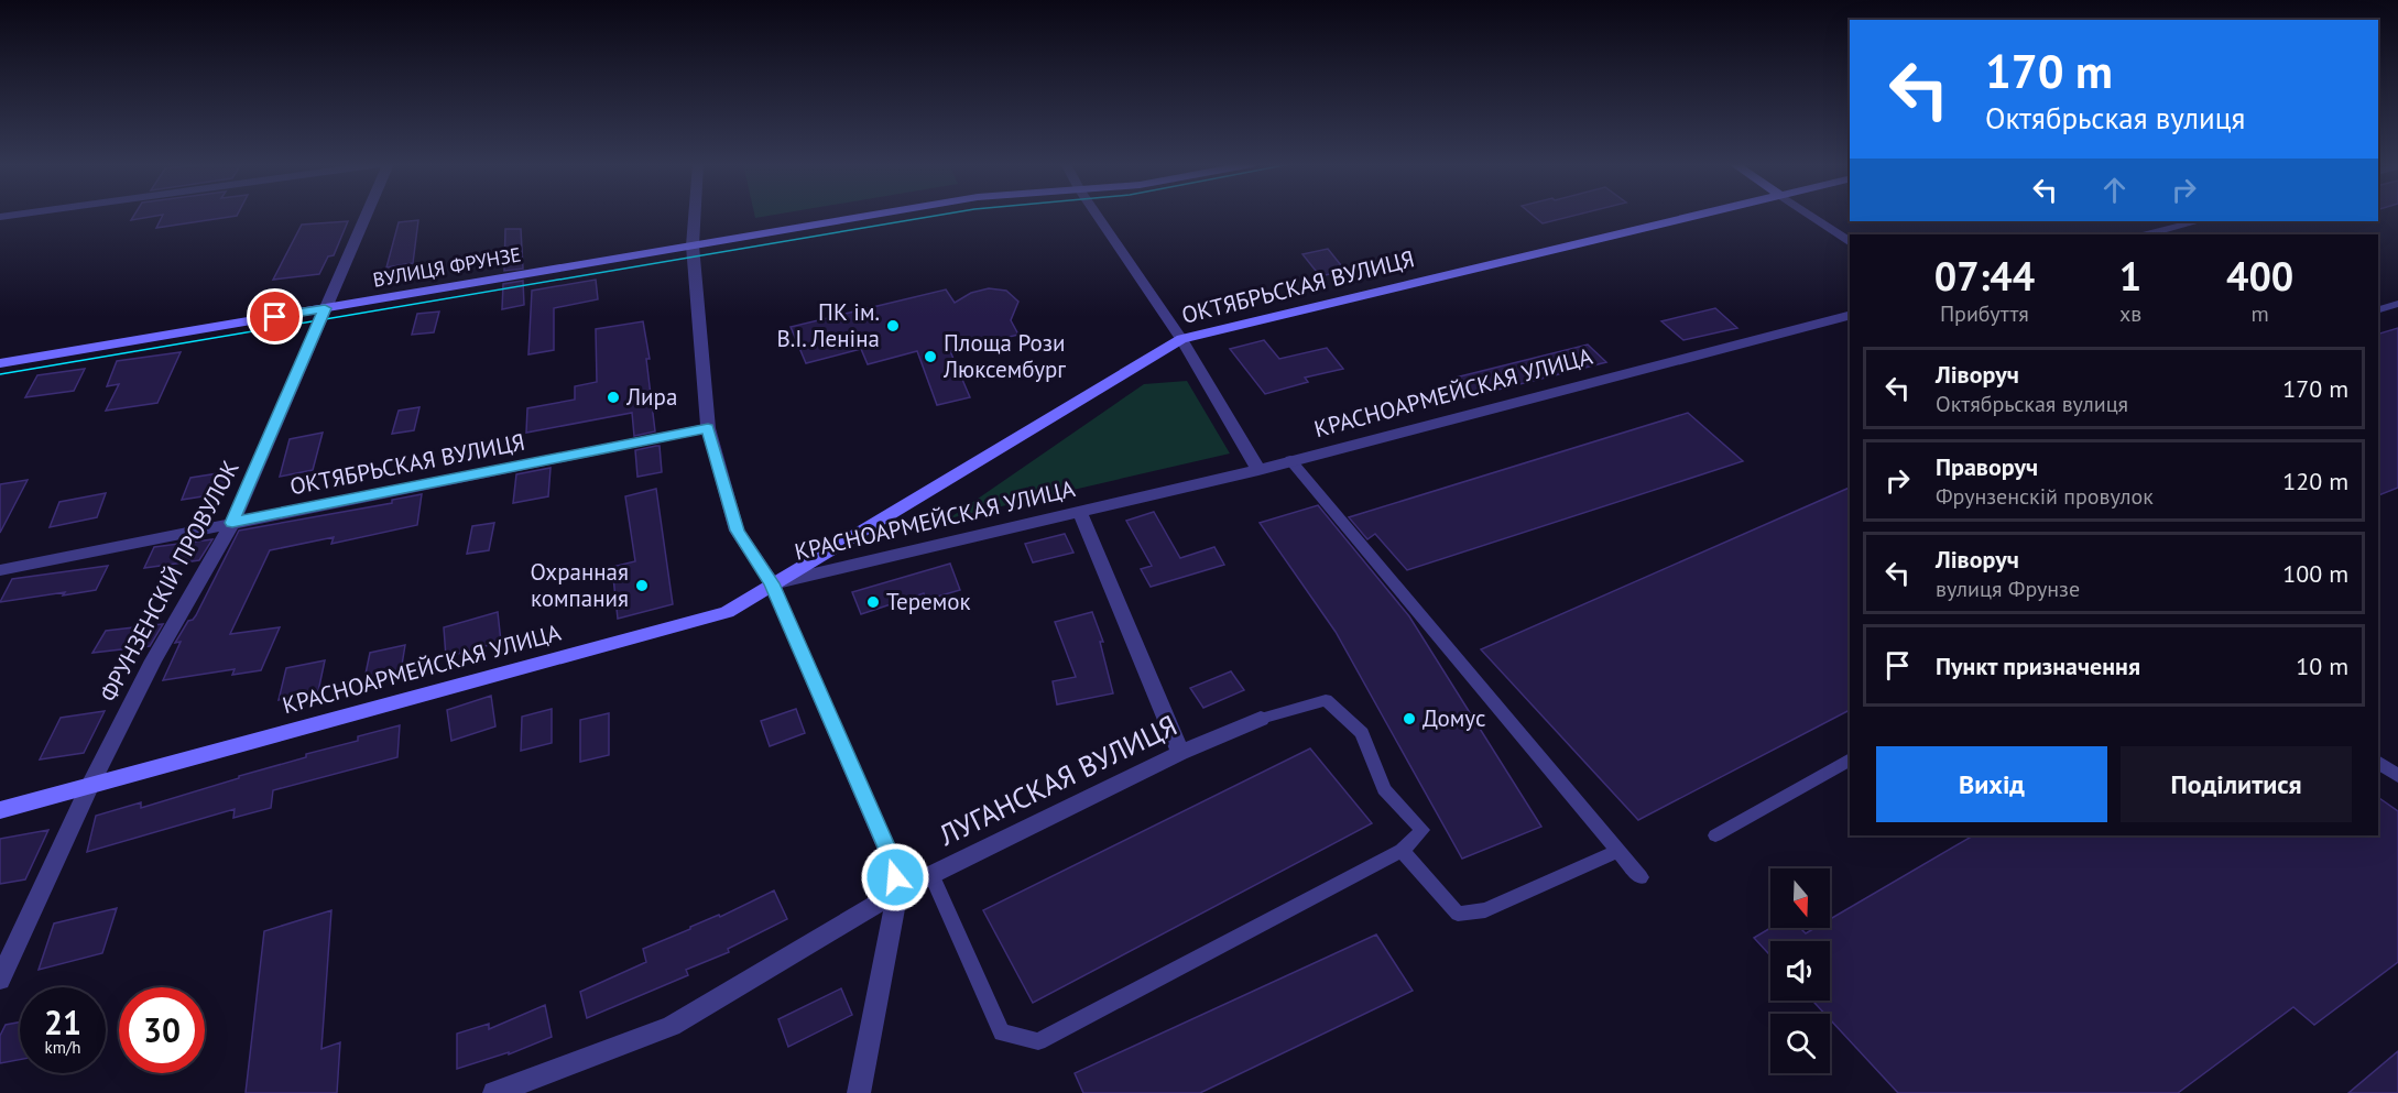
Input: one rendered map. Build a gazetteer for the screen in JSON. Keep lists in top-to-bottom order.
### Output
{
  "streets": {
    "street": [
      "ВУЛИЦЯ ФРУНЗЕ",
      "ОКТЯБРЬСКАЯ ВУЛИЦЯ",
      "КРАСНОАРМЕЙСКАЯ УЛИЦА",
      "ФРУНЗЕНСКІЙ ПРОВУЛОК",
      "ЛУГАНСКАЯ ВУЛИЦЯ"
    ]
  },
  "crossings": [
    ["ВУЛИЦЯ ФРУНЗЕ", "ФРУНЗЕНСКІЙ ПРОВУЛОК"],
    ["ОКТЯБРЬСКАЯ ВУЛИЦЯ", "КРАСНОАРМЕЙСКАЯ УЛИЦА"],
    ["ОКТЯБРЬСКАЯ ВУЛИЦЯ", "ФРУНЗЕНСКІЙ ПРОВУЛОК"],
    ["КРАСНОАРМЕЙСКАЯ УЛИЦА", "ФРУНЗЕНСКІЙ ПРОВУЛОК"]
  ],
  "places": [
    "ПК ім. В.І. Леніна",
    "Площа Рози Люксембург",
    "Лира",
    "Охранная компания",
    "Теремок",
    "Домус"
  ],
  "north": "bottom",
  "page": {
    "turn": ["170 m", "Октябрьская вулиця"],
    "eta": [
      "07:44",
      "Прибуття",
      "1",
      "хв",
      "400",
      "m"
    ],
    "list": [
      {
        "name": "Ліворуч",
        "note": "Октябрьская вулиця",
        "value": "170 m"
      },
      {
        "name": "Праворуч",
        "note": "Фрунзенскій провулок",
        "value": "120 m"
      },
      {
        "name": "Ліворуч",
        "note": "вулиця Фрунзе",
        "value": "100 m"
      },
      {
        "name": "Пункт призначення",
        "value": "10 m"
      }
    ],
    "buttons": ["Вихід", "Поділитися"],
    "speed": "21 km/h",
    "limit": "30"
  }
}
